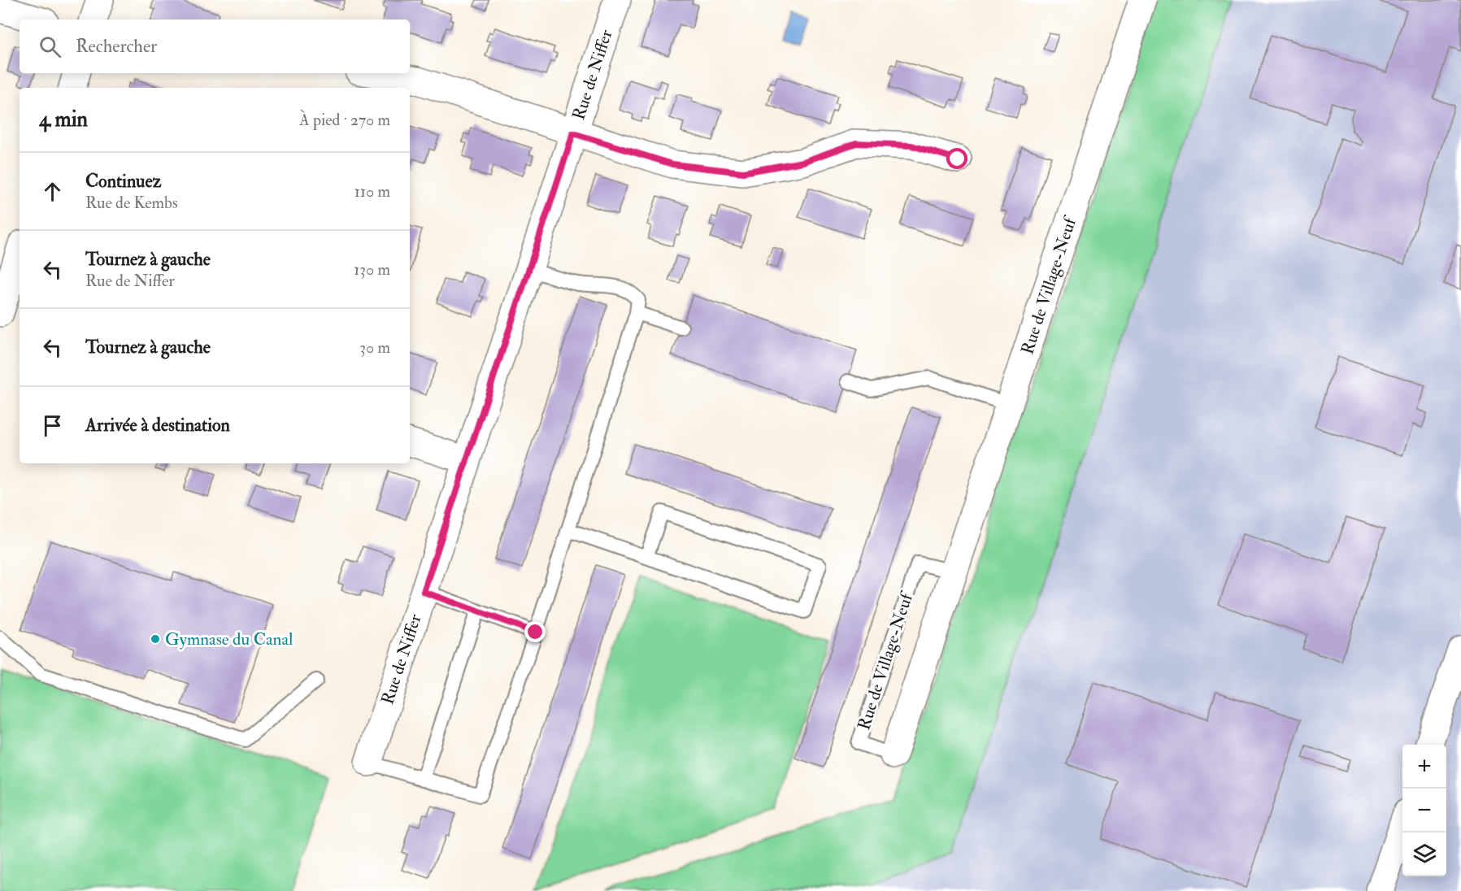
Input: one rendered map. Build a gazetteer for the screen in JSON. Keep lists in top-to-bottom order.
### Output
{
  "streets": {
    "street": ["Rue de Niffer", "Rue de Village-Neuf"]
  },
  "places": ["Gymnase du Canal"],
  "page": {
    "search": "Rechercher",
    "heading": ["4 min", "À pied · 270 m"],
    "list": [
      ["Continuez", "Rue de Kembs", "110 m"],
      ["Tournez à gauche", "Rue de Niffer", "130 m"],
      ["Tournez à gauche", "30 m"],
      "Arrivée à destination"
    ],
    "map_buttons": ["+", "−"]
  }
}
